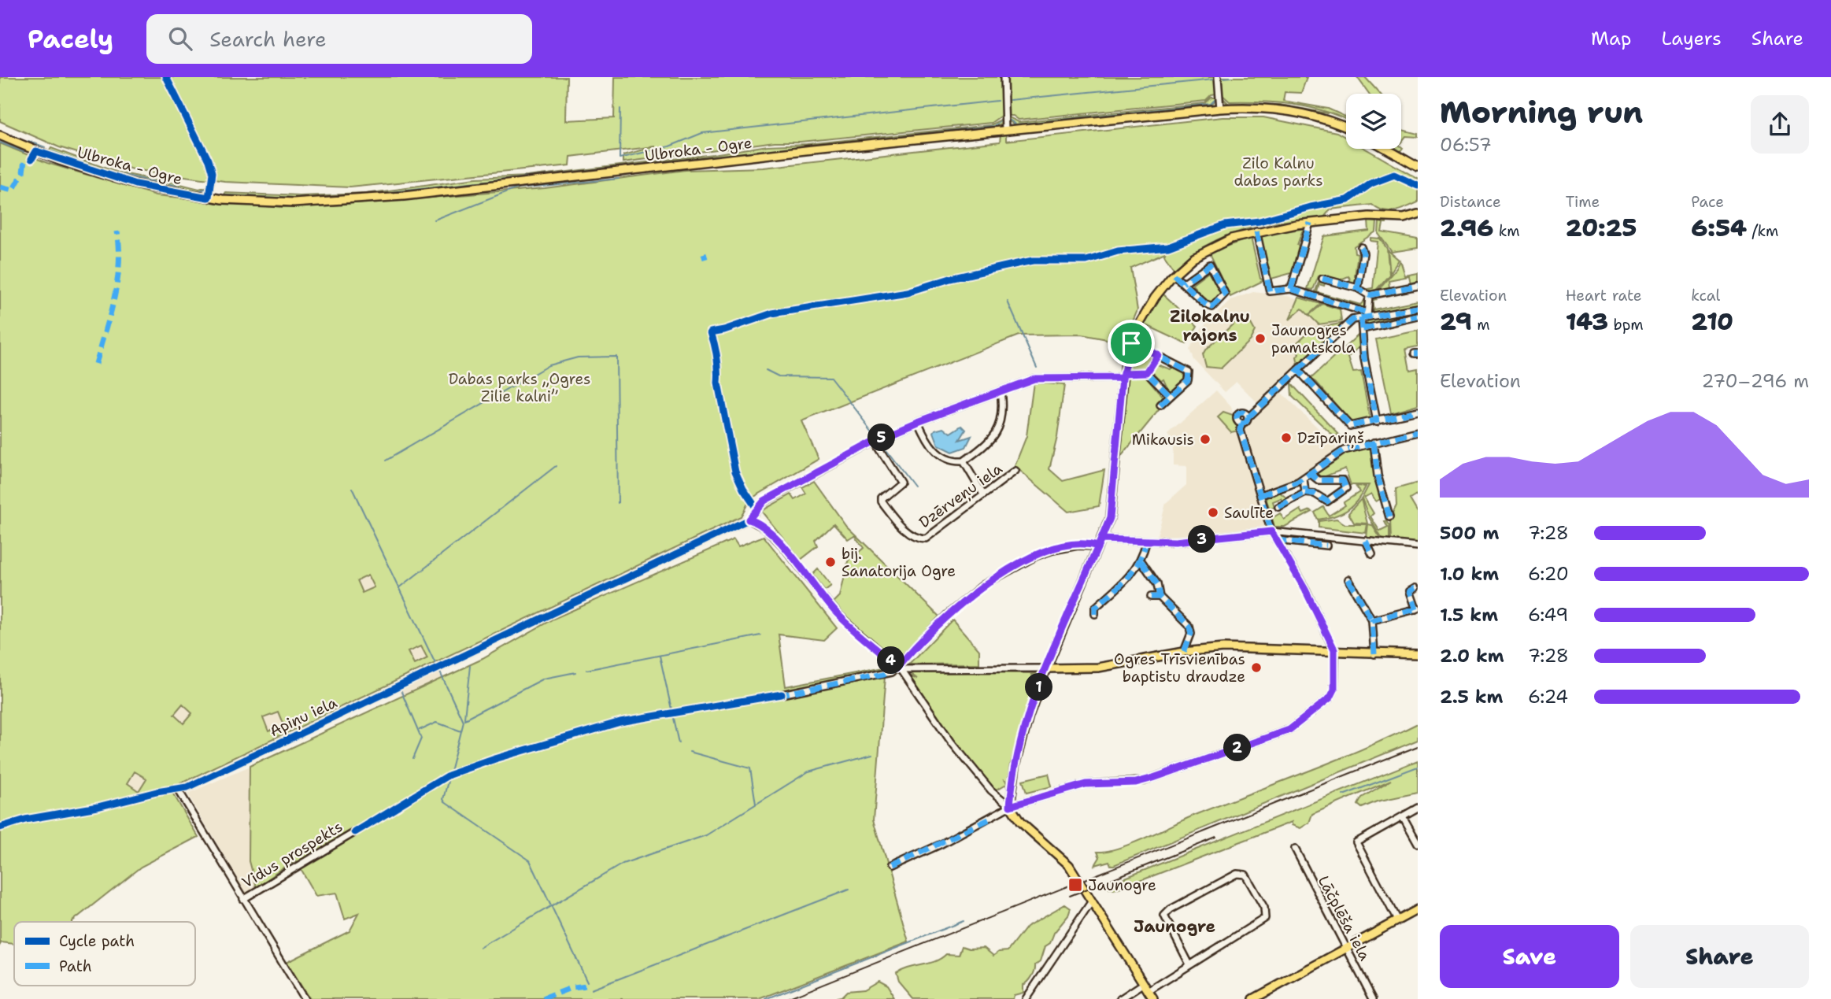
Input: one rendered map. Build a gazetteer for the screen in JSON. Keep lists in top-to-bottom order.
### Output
{
  "streets": {
    "main road": ["Ulbroka - Ogre"],
    "street": [
      "Dzērveņu iela",
      "Apiņu iela",
      "Vidus prospekts",
      "Lāčplēša iela"
    ]
  },
  "districts": ["Zilokalnu rajons", "Jaunogre"],
  "parks": ["Zilo Kalnu dabas parks", "Dabas parks „Ogres Zilie kalni”"],
  "places": {
    "other": [
      "Jaunogres pamatskola",
      "Dzīpariņš",
      "Mikausis",
      "Saulīte",
      "bij. Sanatorija Ogre",
      "Ogres Trīsvienības baptistu draudze"
    ],
    "transit": ["Jaunogre"]
  },
  "legend": ["Cycle path", "Path"],
  "page": {
    "header": "Pacely",
    "search": "Search here",
    "nav": ["Map", "Layers", "Share"],
    "heading": ["Morning run", "06:57"],
    "stats": [
      ["Distance", "2.96 km"],
      ["Time", "20:25"],
      ["Pace", "6:54 /km"],
      ["Elevation", "29 m"],
      ["Heart rate", "143 bpm"],
      ["kcal", "210"]
    ],
    "chart": ["Elevation", "270–296 m"],
    "pins": [
      "5",
      "3",
      "4",
      "1",
      "2"
    ],
    "list": [
      {
        "name": "500 m",
        "note": "7:28"
      },
      {
        "name": "1.0 km",
        "note": "6:20"
      },
      {
        "name": "1.5 km",
        "note": "6:49"
      },
      {
        "name": "2.0 km",
        "note": "7:28"
      },
      {
        "name": "2.5 km",
        "note": "6:24"
      }
    ],
    "buttons": ["Save", "Share"]
  }
}
